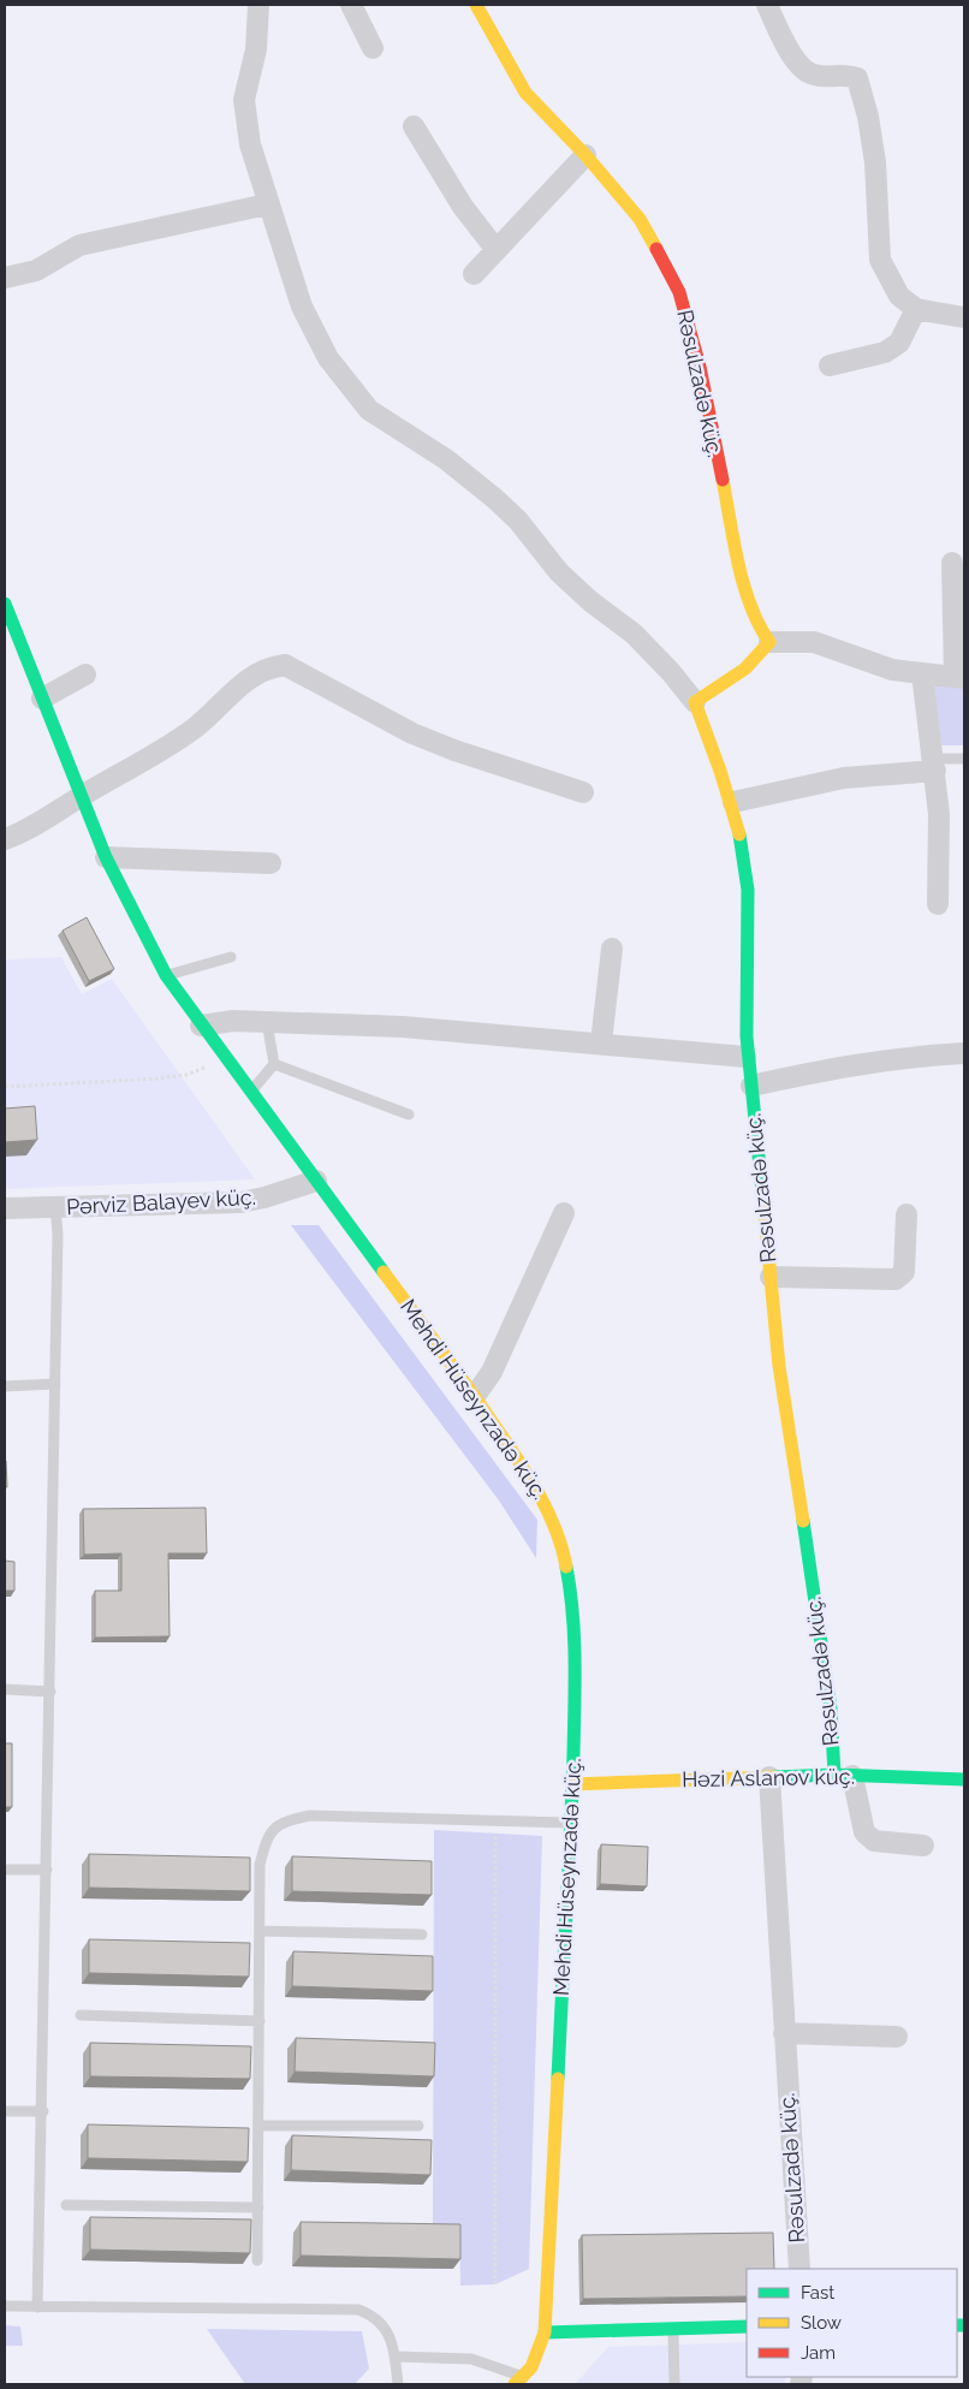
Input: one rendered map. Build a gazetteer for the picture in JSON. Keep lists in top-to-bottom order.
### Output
{
  "streets": {
    "main road": ["Rəsulzadə küç.", "Mehdi Hüseynzadə küç.", "Həzi Aslanov küç."],
    "street": ["Pərviz Balayev küç."]
  },
  "crossings": [
    ["Rəsulzadə küç.", "Həzi Aslanov küç."],
    ["Pərviz Balayev küç.", "Mehdi Hüseynzadə küç."],
    ["Mehdi Hüseynzadə küç.", "Həzi Aslanov küç."]
  ],
  "legend": ["Fast", "Slow", "Jam"]
}
